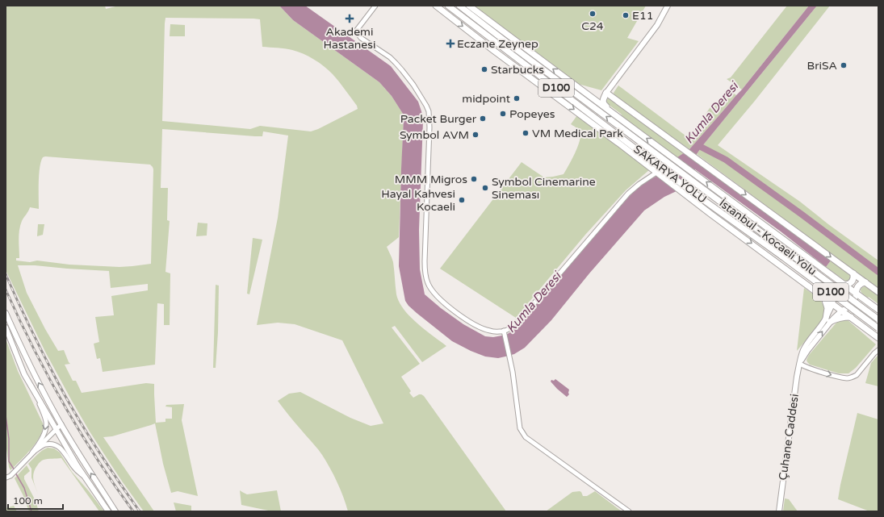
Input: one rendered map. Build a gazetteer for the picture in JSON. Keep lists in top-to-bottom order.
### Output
{
  "streets": {
    "highway": ["D100", "SAKARYA YOLU", "İstanbul - Kocaeli Yolu"],
    "main road": ["Çuhane Caddesi"]
  },
  "water": ["Kumla Deresi"],
  "places": {
    "other": [
      "C24",
      "E11",
      "BriSA",
      "Starbucks",
      "midpoint",
      "Popeyes",
      "Packet Burger",
      "VM Medical Park",
      "Symbol AVM",
      "MMM Migros",
      "Symbol Cinemarine Sineması",
      "Hayal Kahvesi Kocaeli"
    ],
    "health": ["Akademi Hastanesi", "Eczane Zeynep"]
  },
  "scale_bar": "100 m"
}
